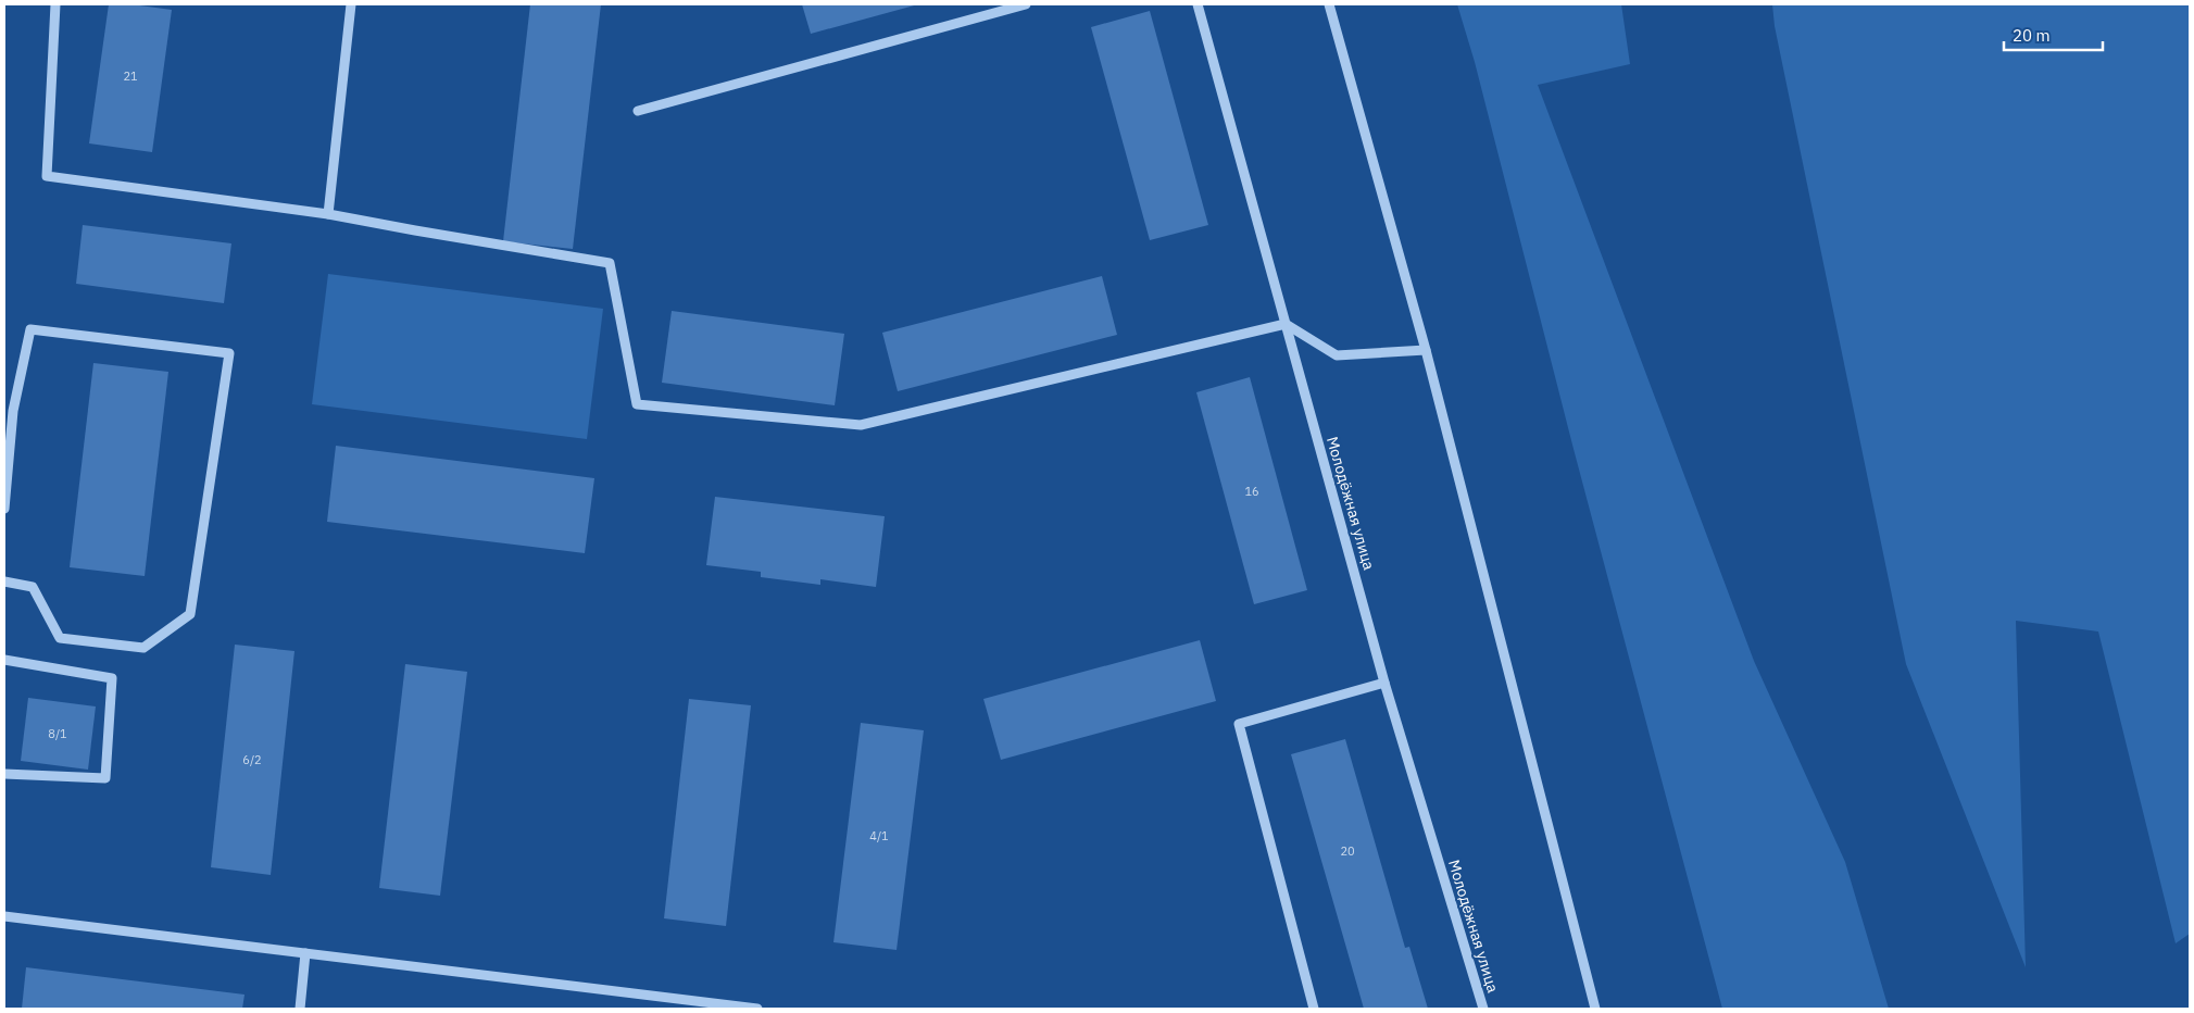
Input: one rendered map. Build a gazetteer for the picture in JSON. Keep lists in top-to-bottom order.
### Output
{
  "streets": {
    "street": ["Молодёжная улица"]
  },
  "house_numbers": [
    "21",
    "16",
    "8/1",
    "6/2",
    "4/1",
    "20"
  ],
  "scale_bar": "20 m"
}
